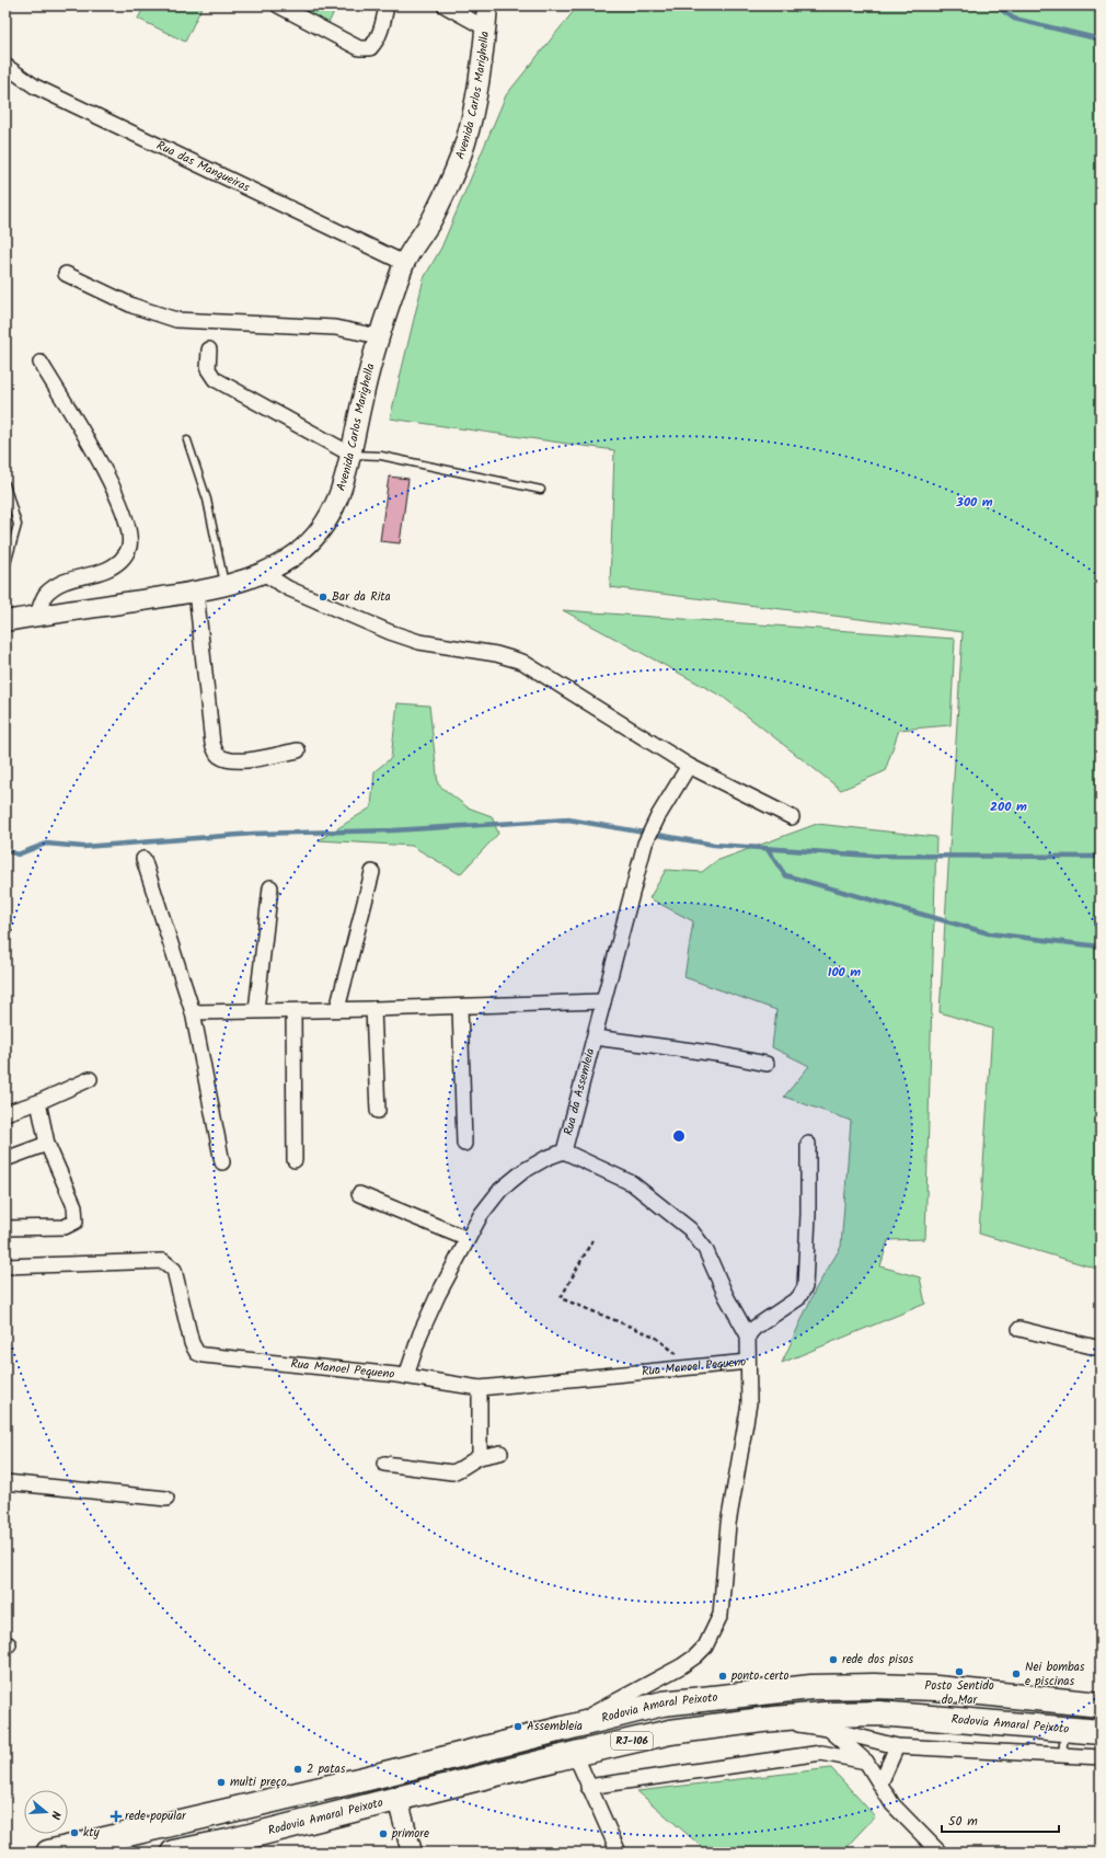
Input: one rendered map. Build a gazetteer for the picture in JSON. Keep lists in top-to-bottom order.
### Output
{
  "streets": {
    "highway": ["Rodovia Amaral Peixoto", "RJ-106"],
    "street": [
      "Avenida Carlos Marighella",
      "Rua das Mangueiras",
      "Rua da Assemleia",
      "Rua Manoel Pequeno"
    ]
  },
  "crossings": [
    ["Avenida Carlos Marighella", "Rua das Mangueiras"],
    ["Rua da Assemleia", "Rua Manoel Pequeno"],
    ["Rua Manoel Pequeno", "Rodovia Amaral Peixoto"]
  ],
  "places": {
    "other": [
      "Bar da Rita",
      "rede dos pisos",
      "Posto Sentido do Mar",
      "Nei bombas e piscinas",
      "ponto certo",
      "Assembleia",
      "2 patas",
      "multi preço",
      "kty",
      "primore"
    ],
    "health": ["rede popular"]
  },
  "scale_bar": "50 m",
  "north": "right",
  "rings": ["300 m", "200 m", "100 m"]
}
